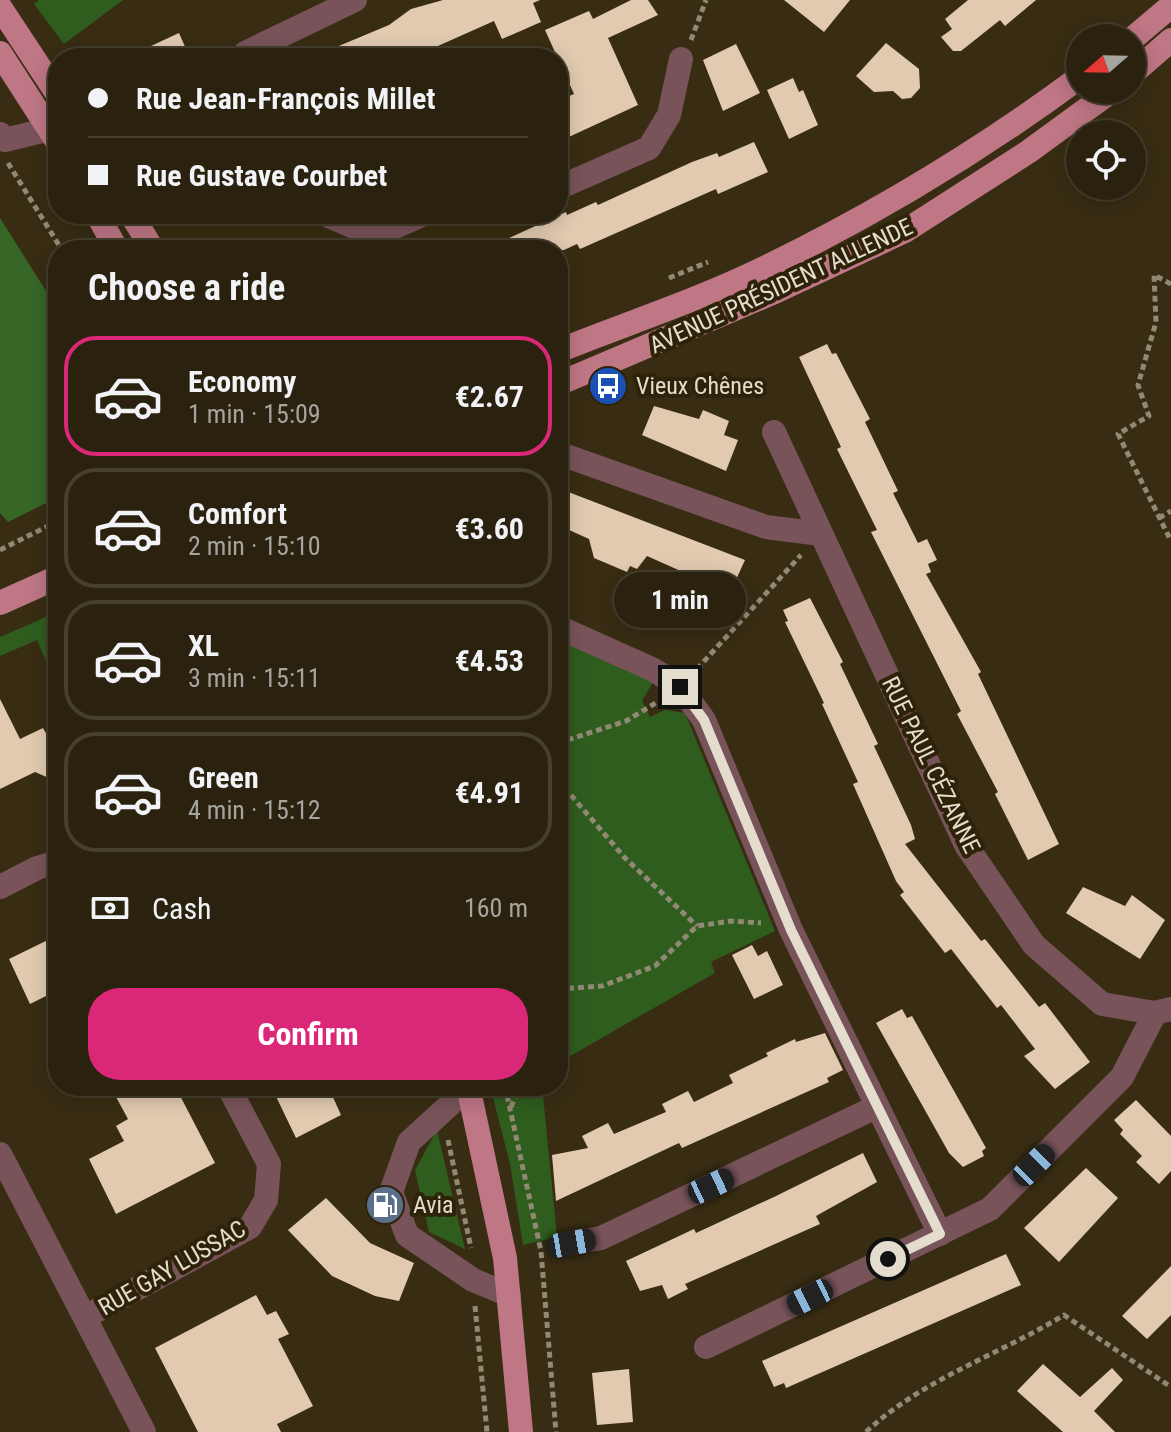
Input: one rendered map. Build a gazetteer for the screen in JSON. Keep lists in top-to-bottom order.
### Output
{
  "streets": {
    "main road": ["AVENUE PRÉSIDENT ALLENDE"],
    "street": ["RUE PAUL CÉZANNE", "RUE GAY LUSSAC"]
  },
  "places": {
    "bus stop": ["Vieux Chênes"],
    "fuel station": ["Avia"]
  },
  "north": "left",
  "page": {
    "banner": ["Rue Jean-François Millet", "Rue Gustave Courbet"],
    "heading": "Choose a ride",
    "list": [
      {
        "name": "Economy",
        "note": "1 min · 15:09",
        "value": "€2.67"
      },
      {
        "name": "Comfort",
        "note": "2 min · 15:10",
        "value": "€3.60"
      },
      {
        "name": "XL",
        "note": "3 min · 15:11",
        "value": "€4.53"
      },
      {
        "name": "Green",
        "note": "4 min · 15:12",
        "value": "€4.91"
      }
    ],
    "bubble": "1 min",
    "pay": ["Cash", "160 m"],
    "buttons": "Confirm"
  }
}
